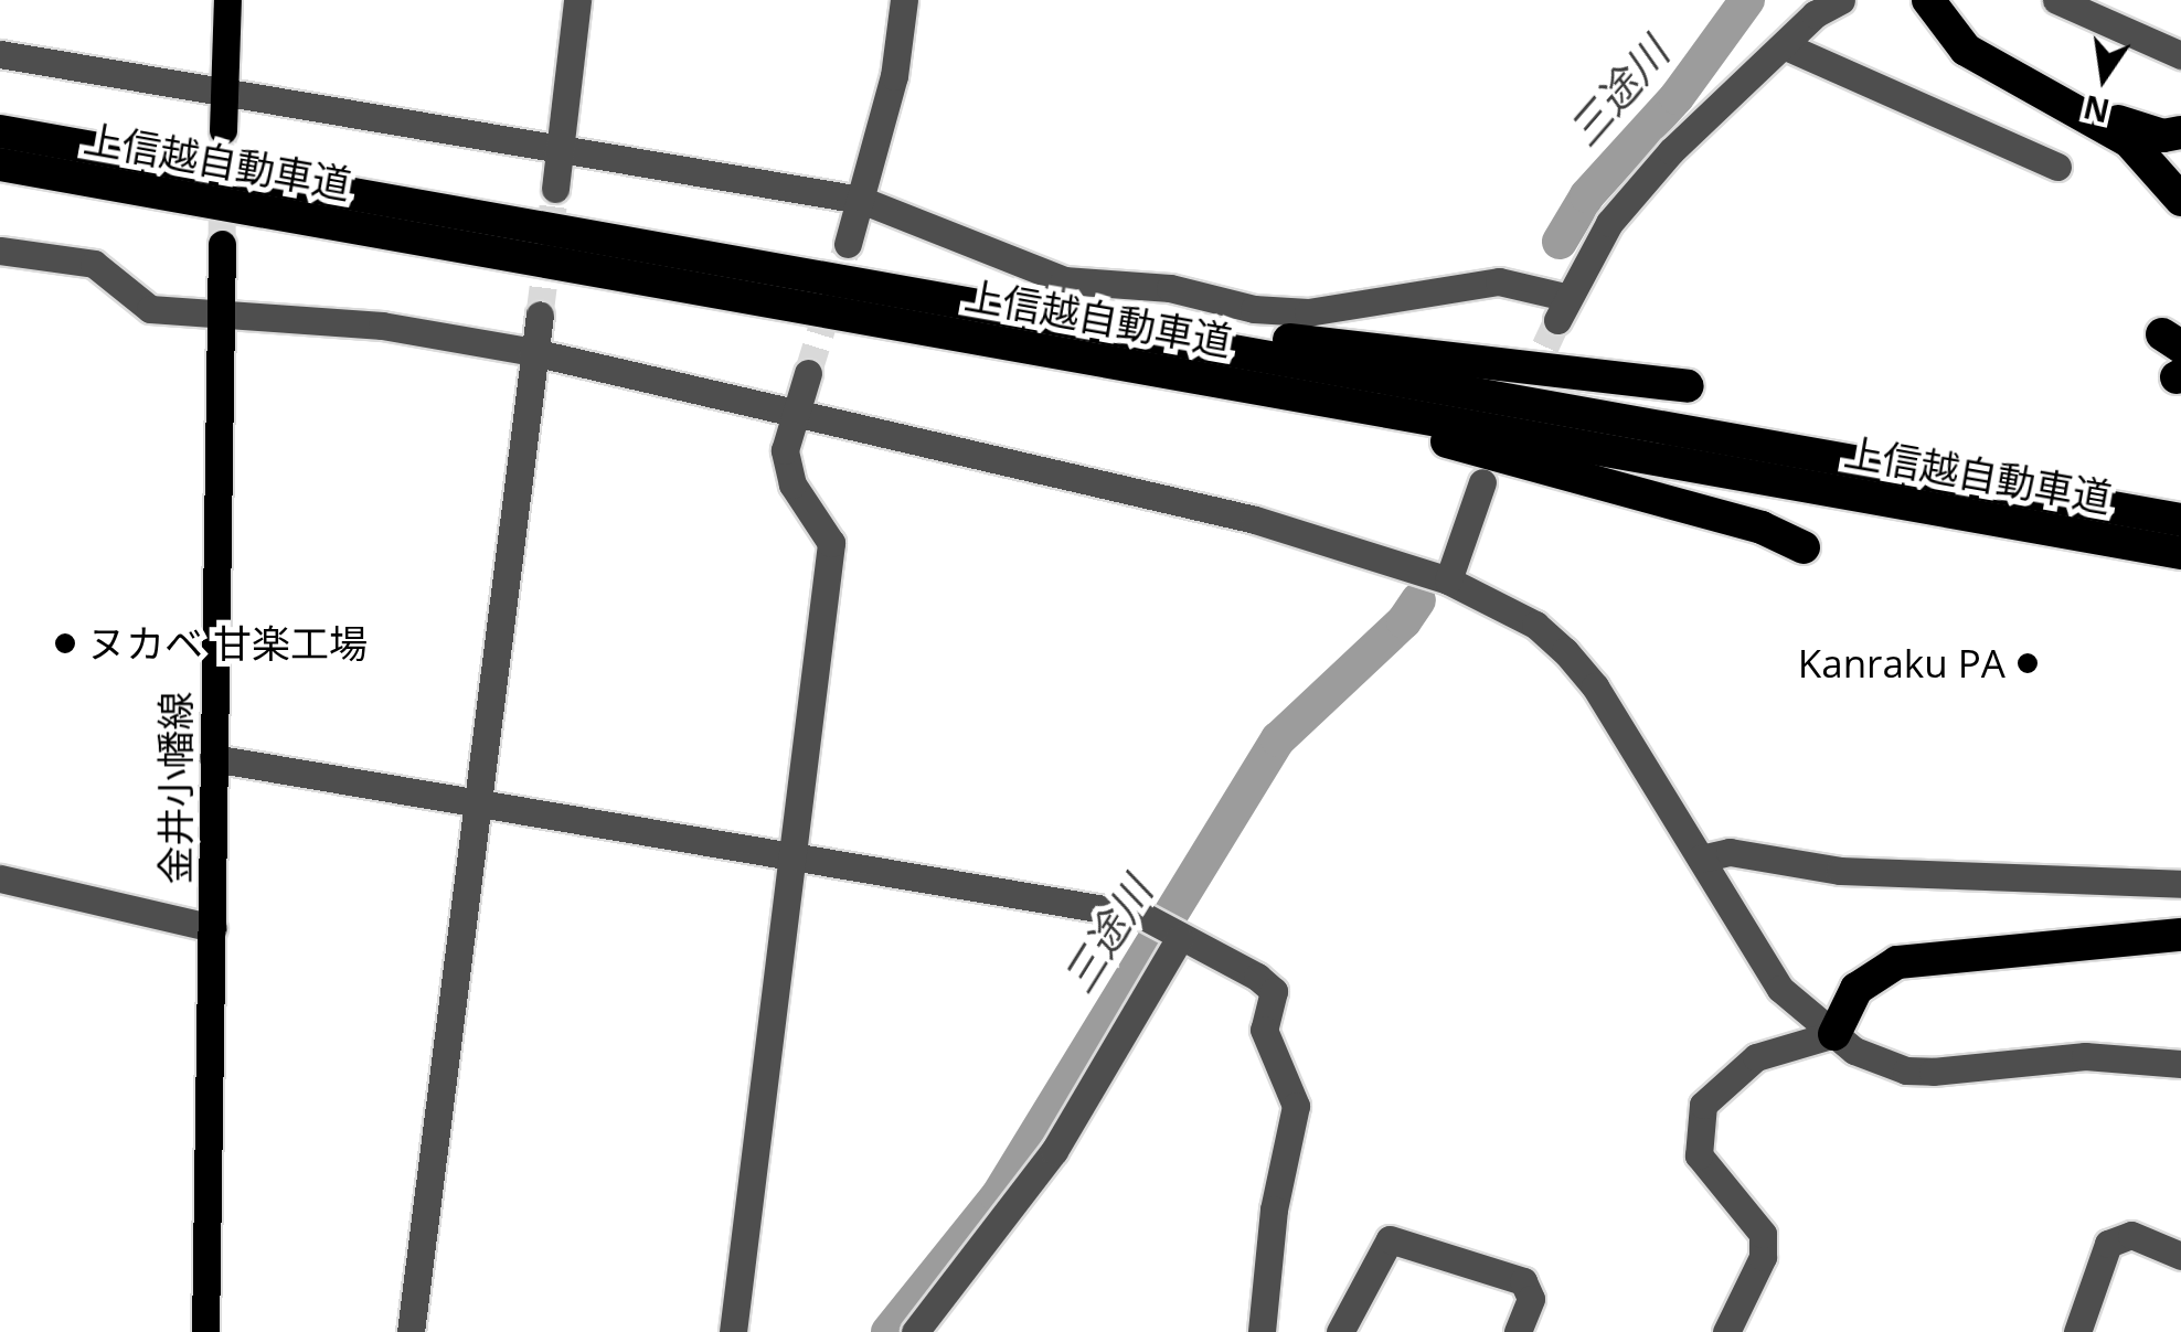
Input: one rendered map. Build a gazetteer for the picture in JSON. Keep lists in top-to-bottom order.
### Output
{
  "streets": {
    "highway": ["上信越自動車道"],
    "main road": ["金井小幡線"]
  },
  "water": ["三途川"],
  "places": ["ヌカベ 甘楽工場", "Kanraku PA"],
  "north": "bottom"
}
